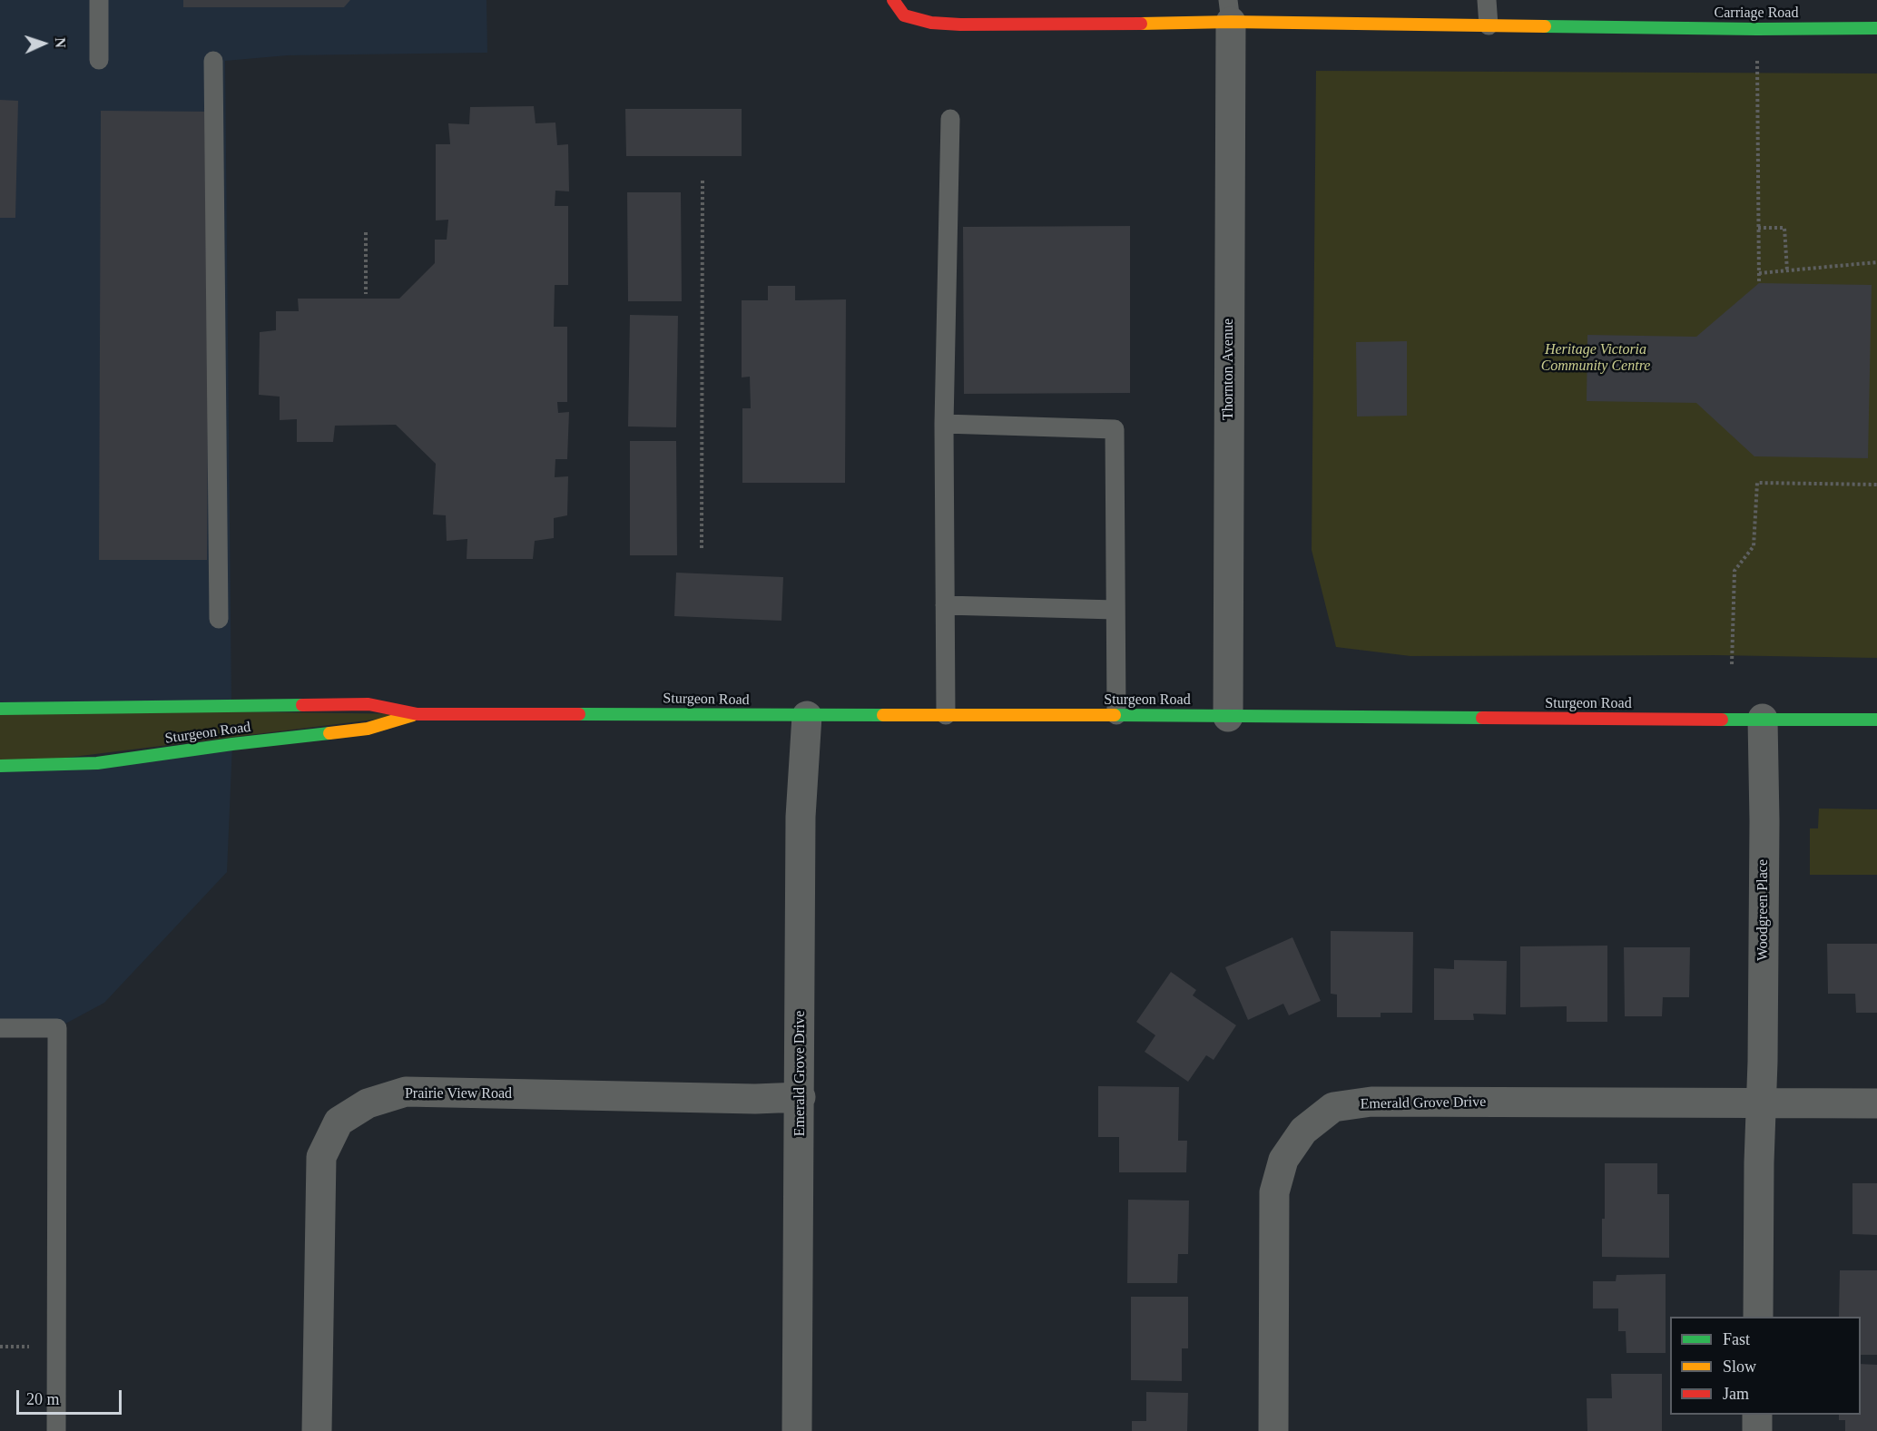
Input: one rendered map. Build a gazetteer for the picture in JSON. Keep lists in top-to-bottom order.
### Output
{
  "streets": {
    "main road": ["Carriage Road", "Sturgeon Road"],
    "street": [
      "Thornton Avenue",
      "Woodgreen Place",
      "Emerald Grove Drive",
      "Prairie View Road"
    ]
  },
  "crossings": [
    ["Carriage Road", "Thornton Avenue"],
    ["Thornton Avenue", "Sturgeon Road"],
    ["Sturgeon Road", "Woodgreen Place"],
    ["Sturgeon Road", "Emerald Grove Drive"],
    ["Woodgreen Place", "Emerald Grove Drive"],
    ["Emerald Grove Drive", "Prairie View Road"]
  ],
  "parks": ["Heritage Victoria Community Centre"],
  "legend": ["Fast", "Slow", "Jam"],
  "scale_bar": "20 m",
  "north": "right"
}
